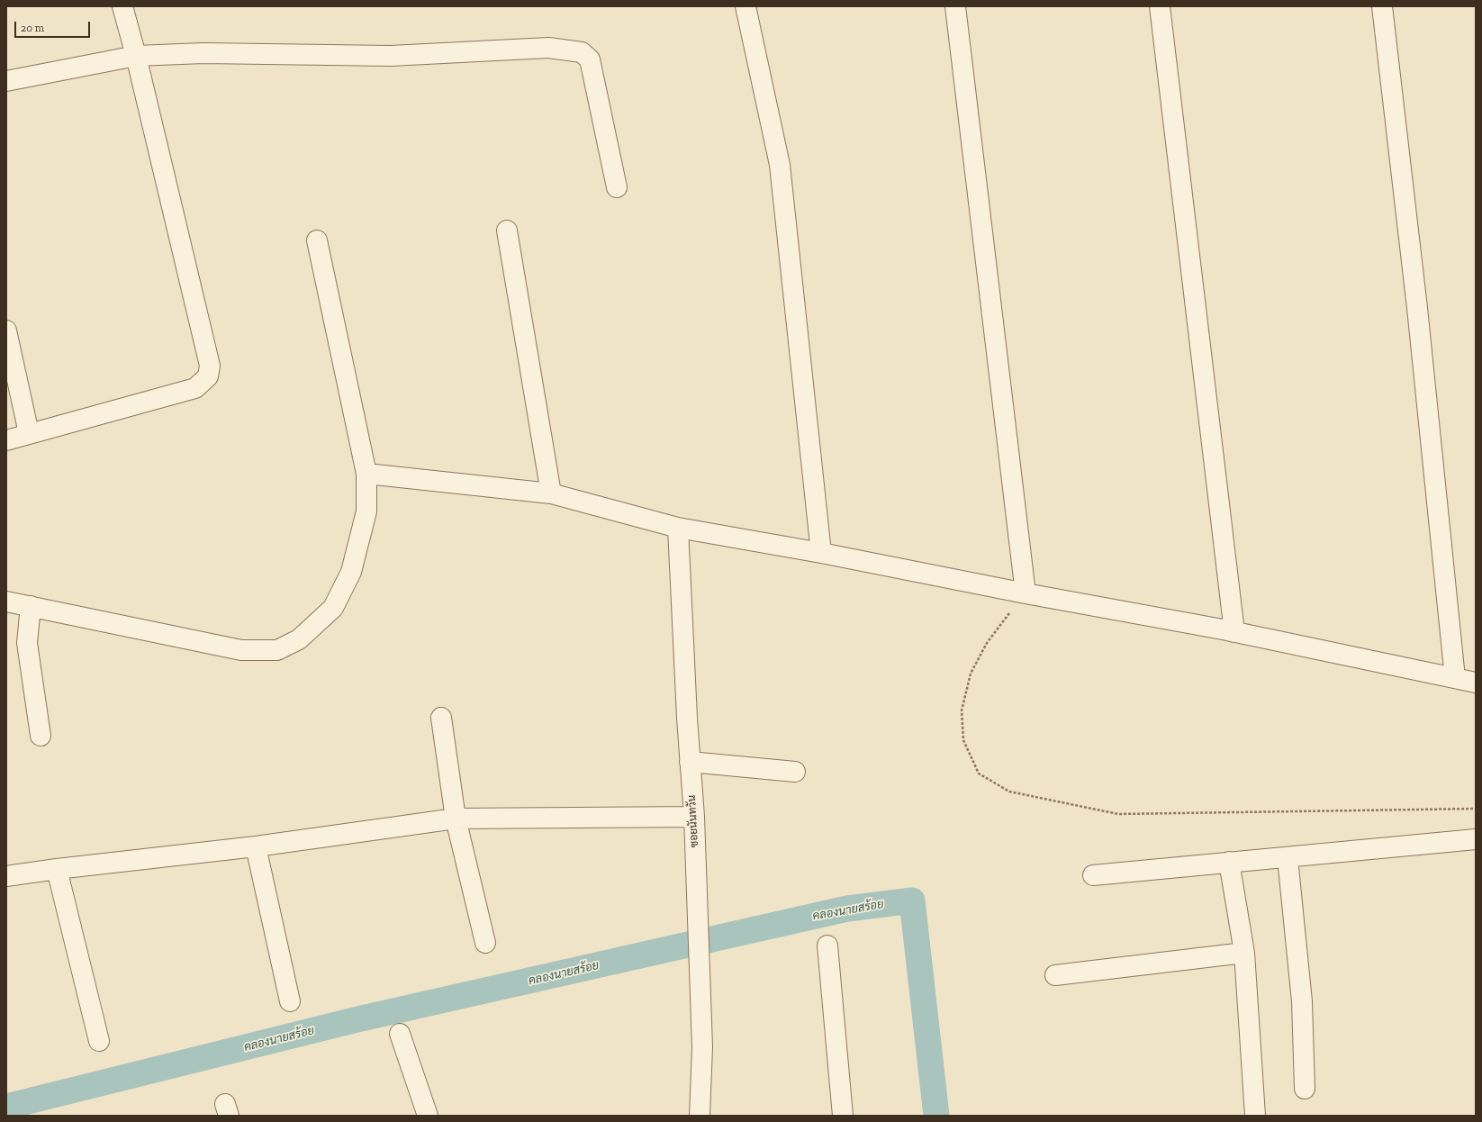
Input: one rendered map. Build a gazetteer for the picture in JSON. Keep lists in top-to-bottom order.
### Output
{
  "streets": {
    "street": ["ซอยนันทวัน"]
  },
  "water": ["คลองนายสร้อย"],
  "scale_bar": "20 m"
}
